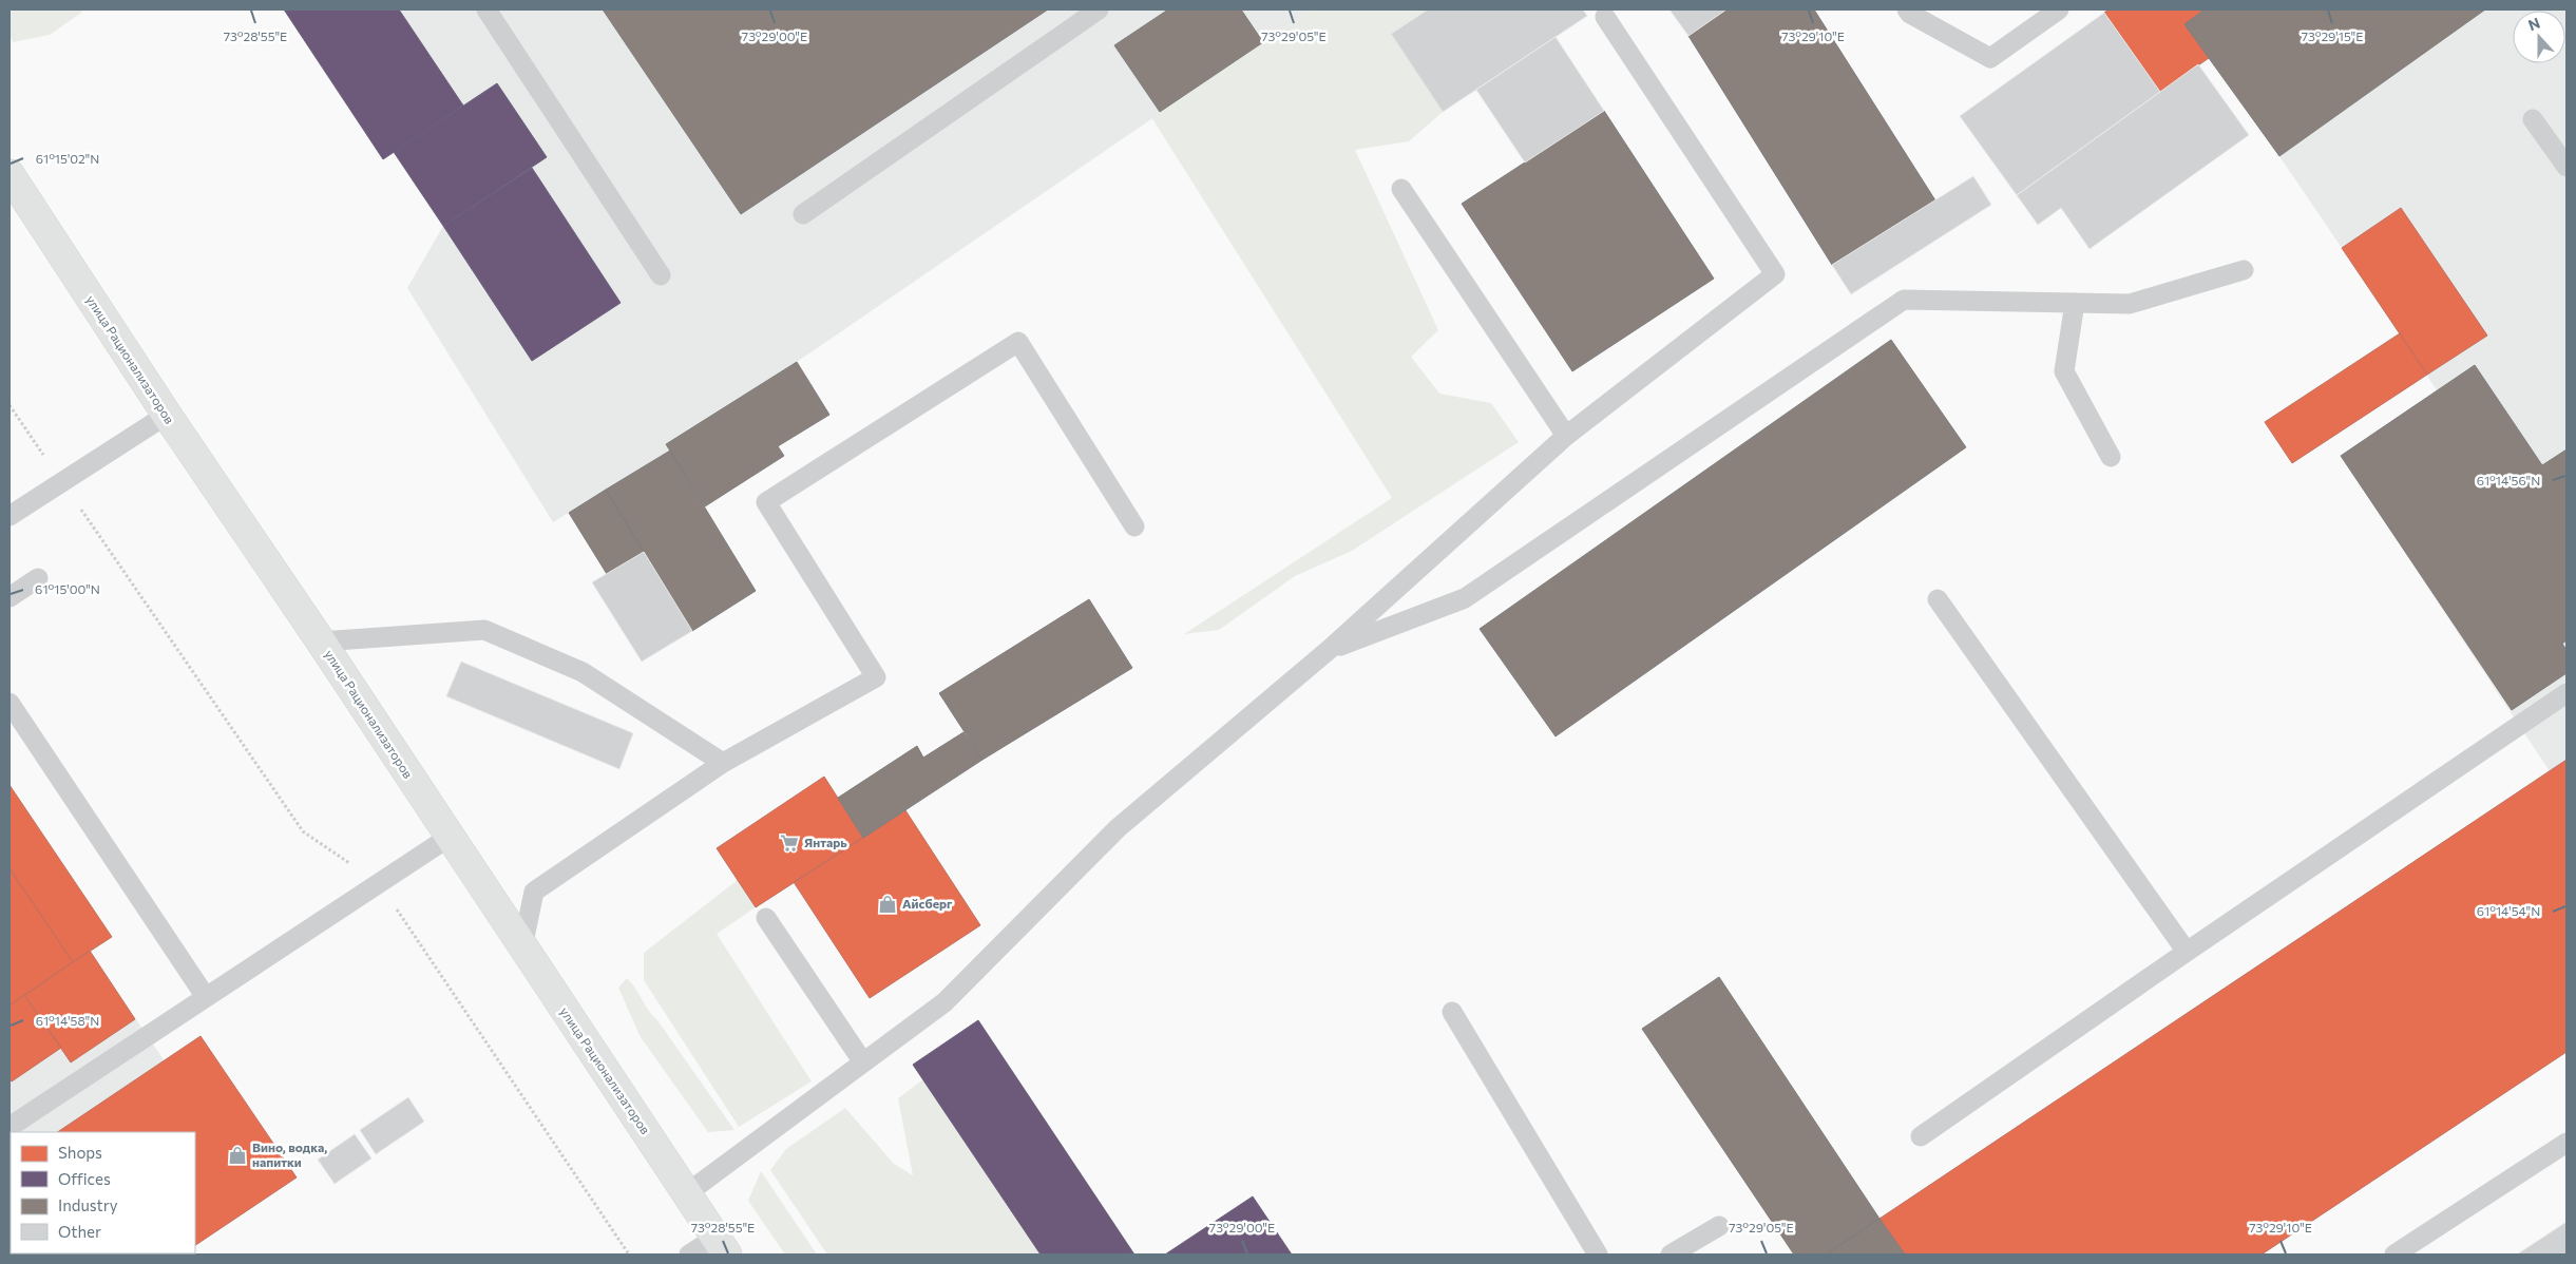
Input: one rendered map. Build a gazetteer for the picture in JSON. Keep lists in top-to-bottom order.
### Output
{
  "streets": {
    "main road": ["улица Рационализаторов"]
  },
  "places": {
    "supermarket": ["Янтарь"],
    "shop": ["Айсберг", "Вино, водка, напитки"]
  },
  "legend": [
    "Shops",
    "Offices",
    "Industry",
    "Other"
  ],
  "north": "top",
  "coordinates": [
    "73°28'55\"E",
    "73°29'00\"E",
    "73°29'05\"E",
    "73°29'10\"E",
    "73°29'15\"E",
    "61°15'02\"N",
    "61°14'56\"N",
    "61°15'00\"N",
    "61°14'54\"N",
    "61°14'58\"N"
  ]
}
